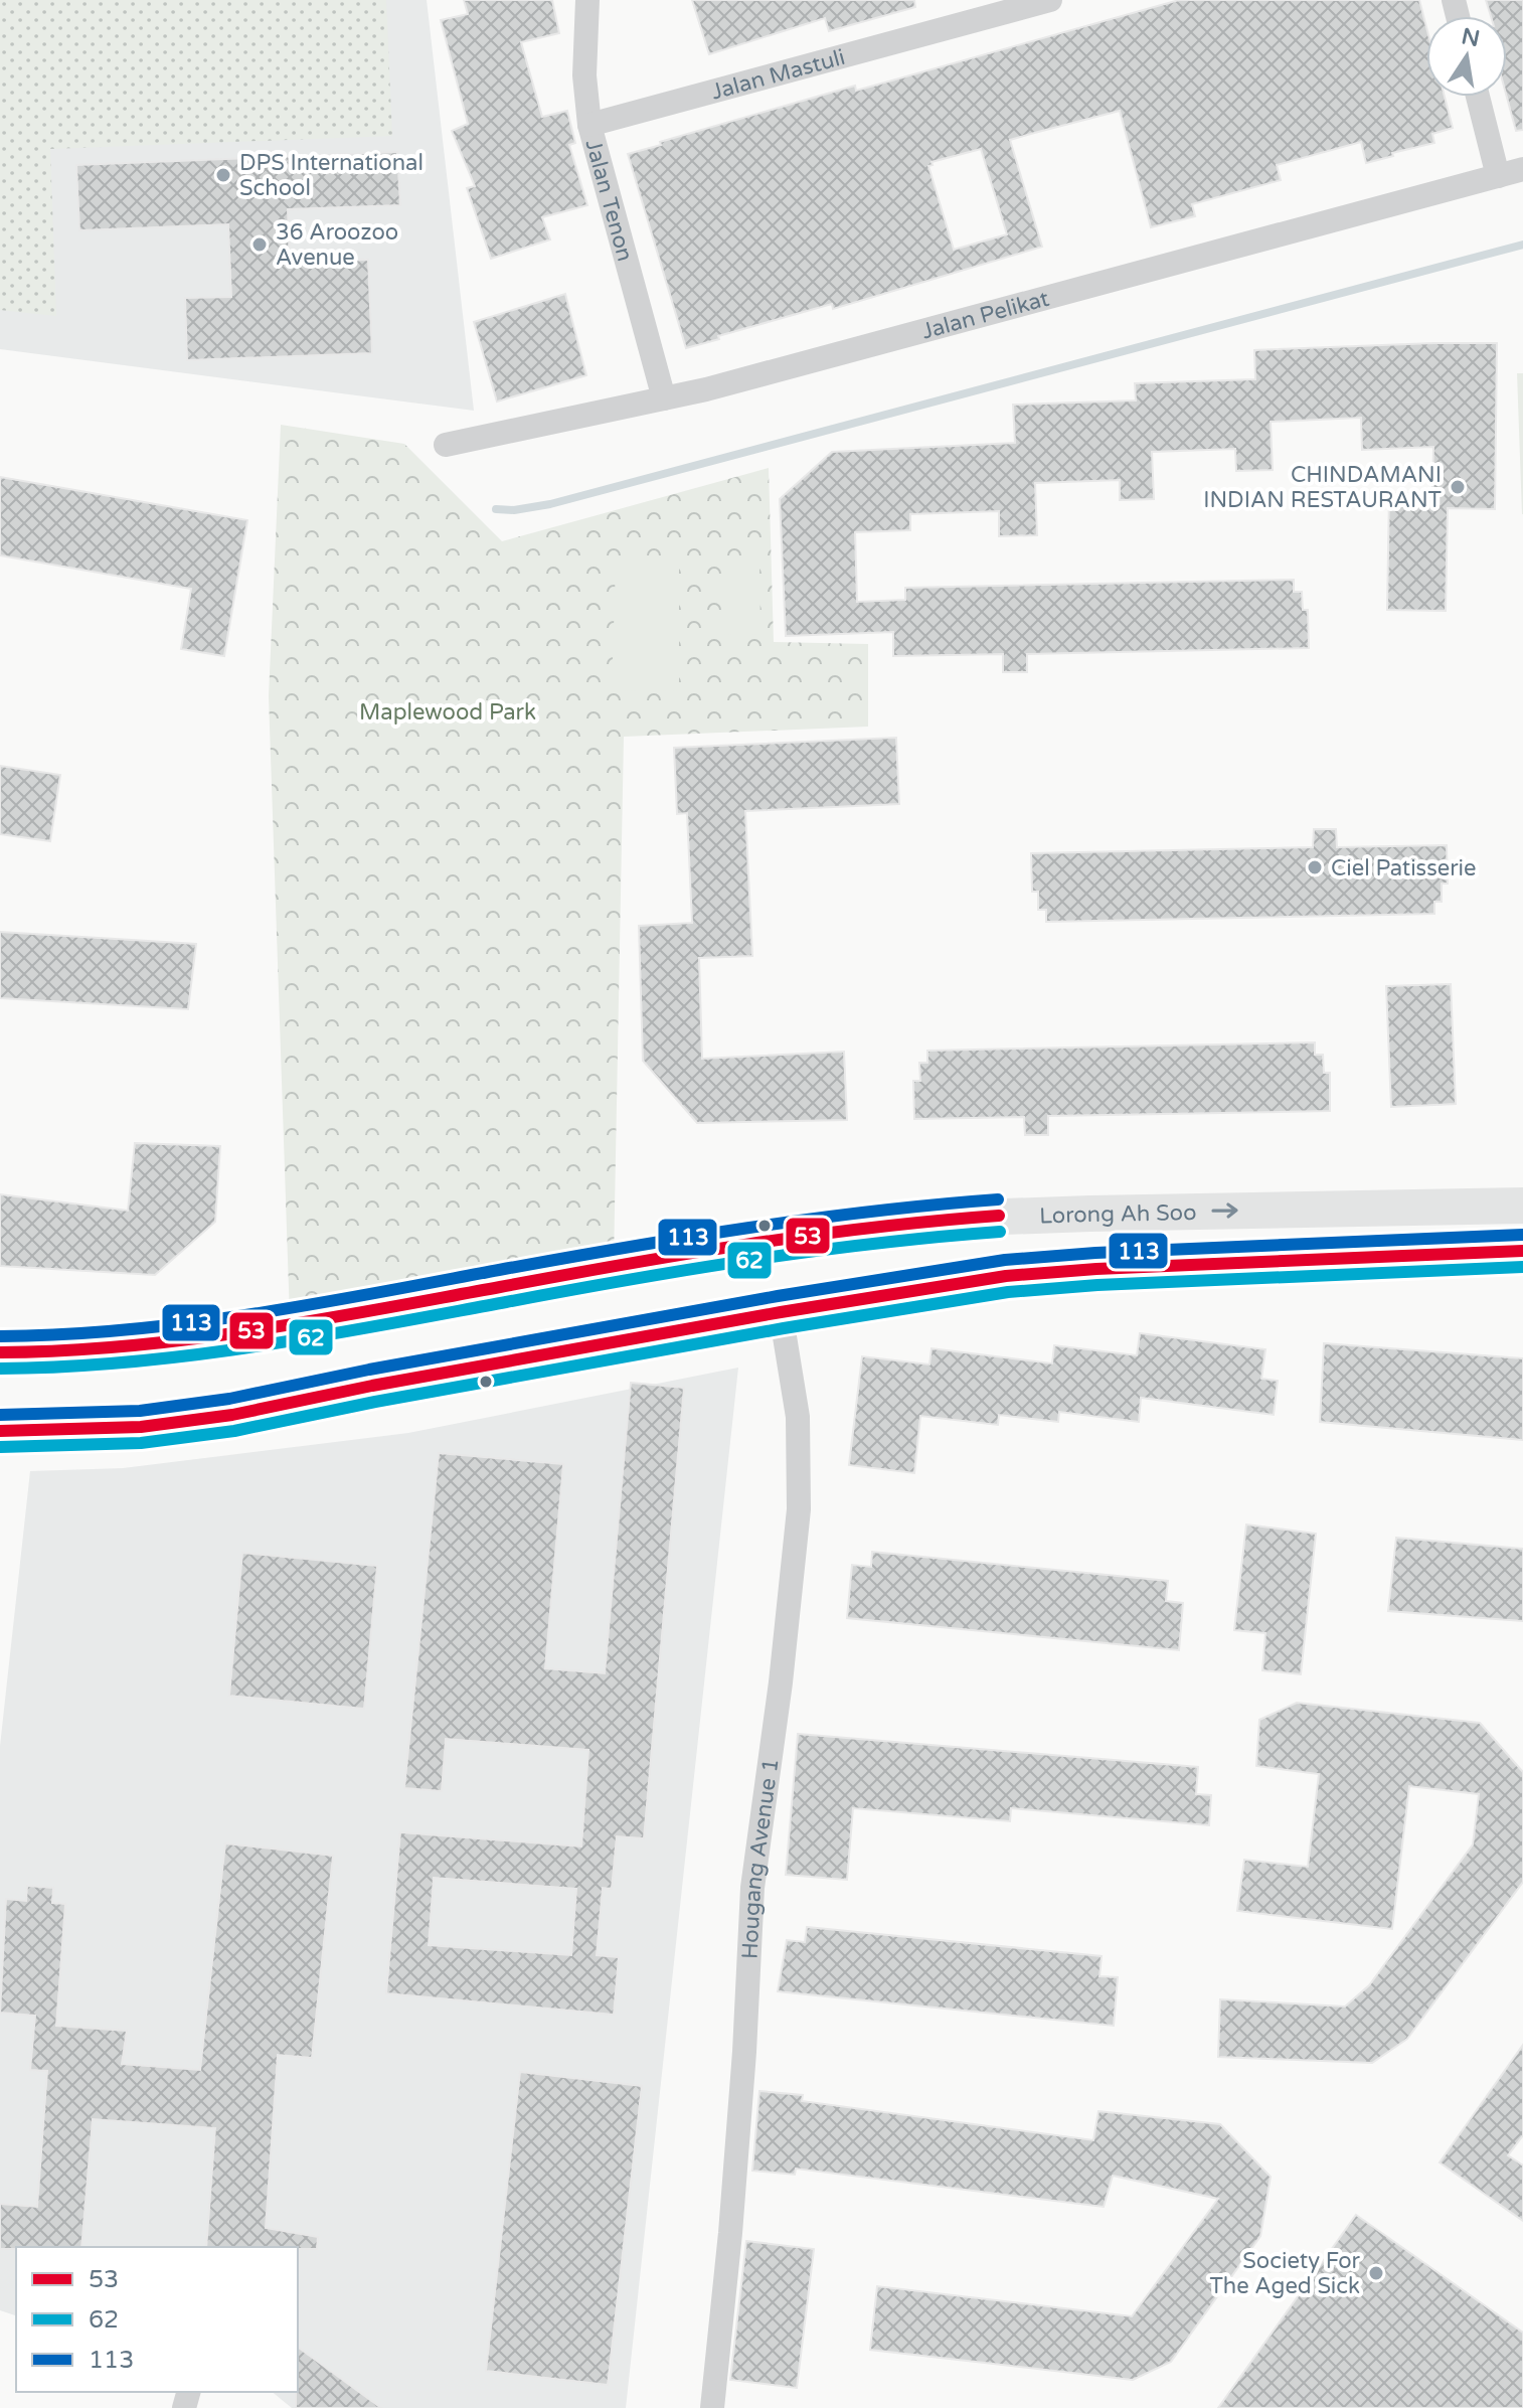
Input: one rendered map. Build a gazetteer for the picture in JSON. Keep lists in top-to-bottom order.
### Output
{
  "streets": {
    "main road": ["Lorong Ah Soo"],
    "street": [
      "Jalan Mastuli",
      "Jalan Tenon",
      "Jalan Pelikat",
      "Hougang Avenue 1"
    ]
  },
  "crossings": [
    ["Jalan Mastuli", "Jalan Tenon"],
    ["Jalan Tenon", "Jalan Pelikat"]
  ],
  "parks": ["Maplewood Park"],
  "places": [
    "DPS International School",
    "36 Aroozoo Avenue",
    "CHINDAMANI INDIAN RESTAURANT",
    "Ciel Patisserie",
    "Society For The Aged Sick"
  ],
  "lines": ["transit line 113", "transit line 53", "transit line 62"],
  "legend": ["53", "62", "113"],
  "north": "top"
}
